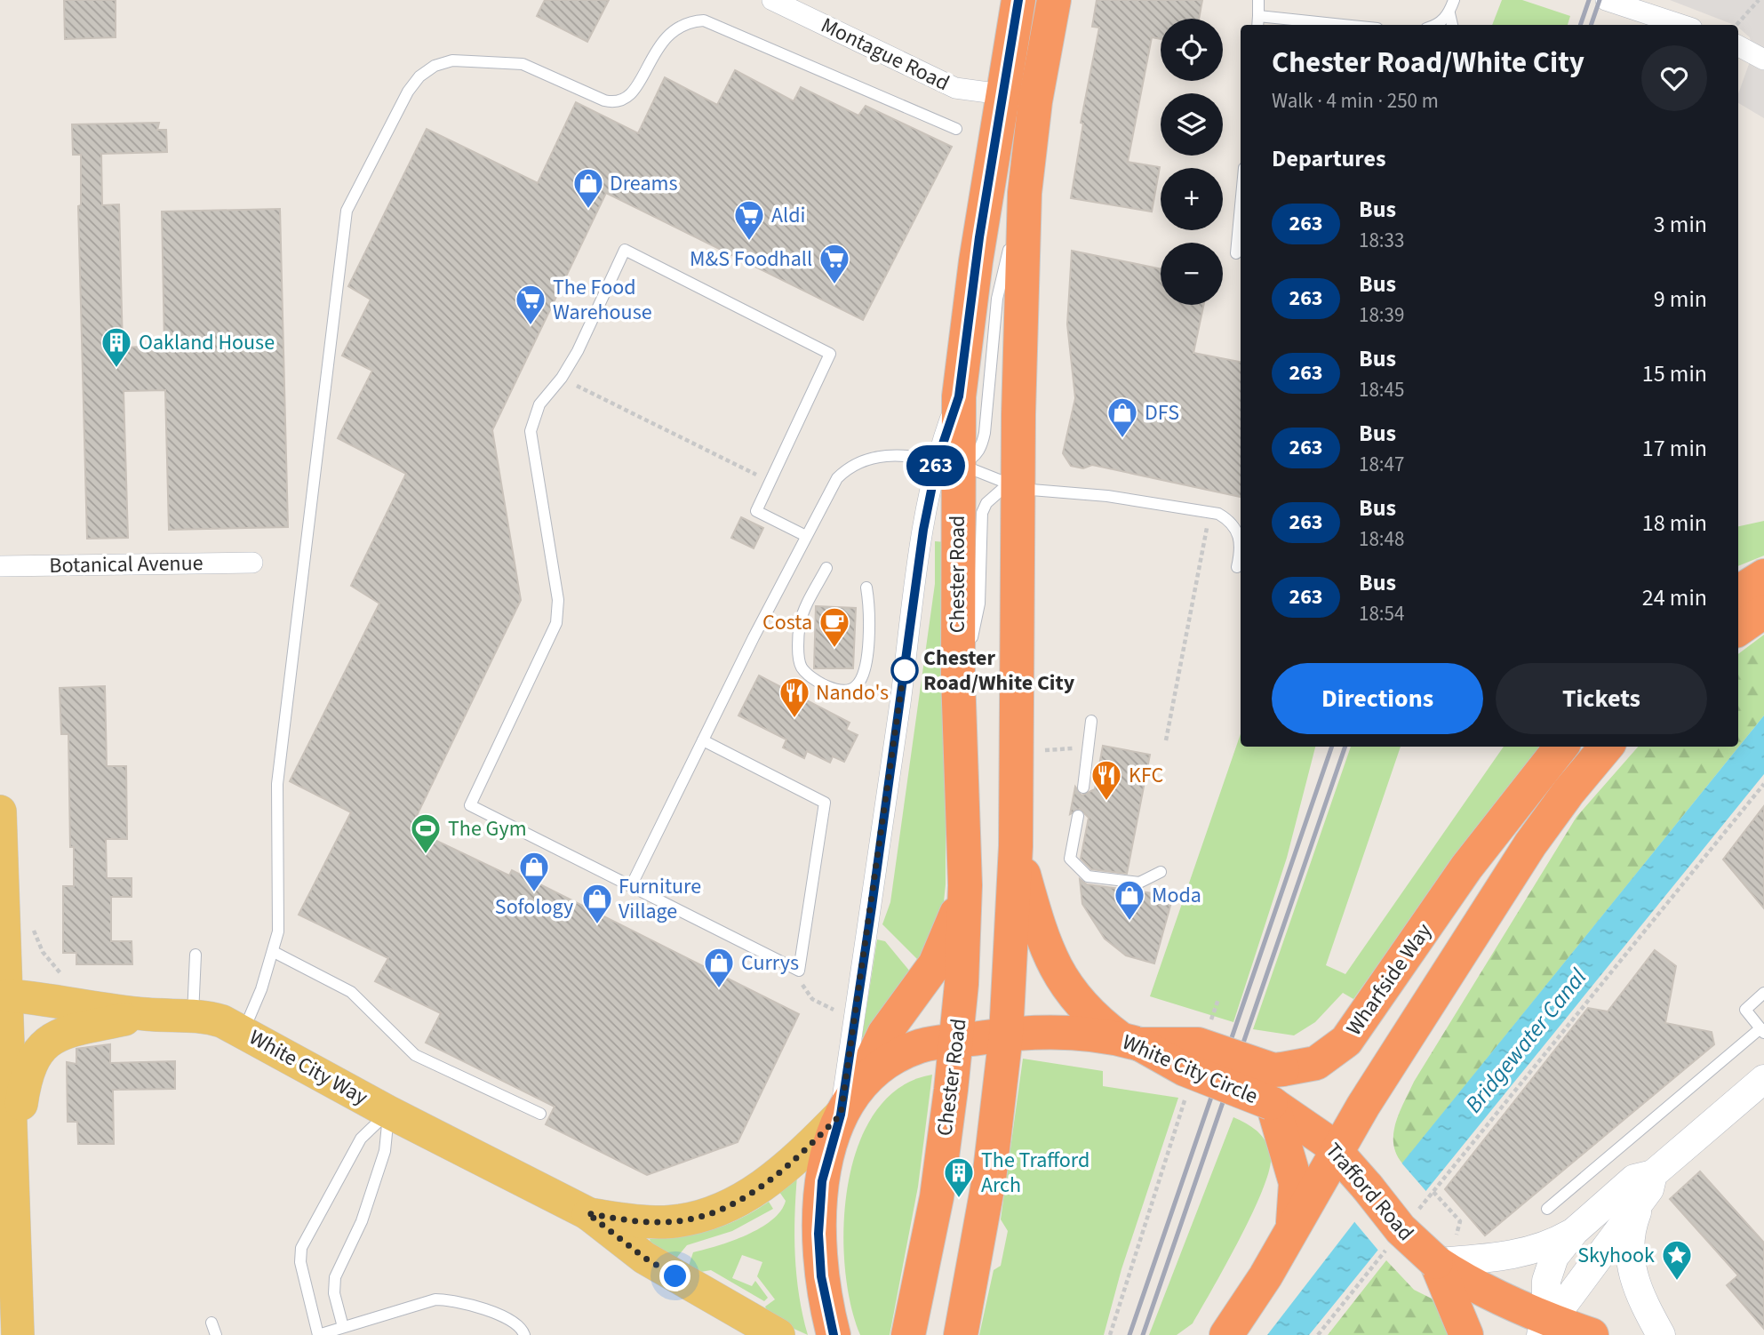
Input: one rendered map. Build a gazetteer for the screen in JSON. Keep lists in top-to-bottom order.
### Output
{
  "streets": {
    "highway": [
      "Chester Road",
      "Wharfside Way",
      "White City Circle",
      "Trafford Road"
    ],
    "main road": ["White City Way"],
    "street": ["Montague Road", "Botanical Avenue"]
  },
  "crossings": [
    ["Montague Road", "Chester Road"],
    ["Chester Road", "White City Circle"],
    ["Wharfside Way", "White City Circle"],
    ["Wharfside Way", "Trafford Road"],
    ["White City Way", "White City Circle"],
    ["White City Circle", "Trafford Road"]
  ],
  "water": ["Bridgewater Canal"],
  "places": {
    "shop": [
      "Dreams",
      "DFS",
      "Sofology",
      "Moda",
      "Furniture Village",
      "Currys"
    ],
    "supermarket": ["Aldi", "M&S Foodhall", "The Food Warehouse"],
    "building": ["Oakland House", "The Trafford Arch"],
    "cafe": ["Costa"],
    "other": ["Chester Road/White City"],
    "restaurant": ["Nando's", "KFC"],
    "sports": ["The Gym"],
    "place": ["Skyhook"]
  },
  "lines": ["bus line 263"],
  "page": {
    "on_map": "263",
    "map_buttons": ["+", "−"],
    "heading": [
      ["Chester Road/White City", "Walk · 4 min · 250 m"],
      "Departures"
    ],
    "list": [
      {
        "mark": "263",
        "name": "Bus",
        "note": "18:33",
        "value": "3 min"
      },
      {
        "mark": "263",
        "name": "Bus",
        "note": "18:39",
        "value": "9 min"
      },
      {
        "mark": "263",
        "name": "Bus",
        "note": "18:45",
        "value": "15 min"
      },
      {
        "mark": "263",
        "name": "Bus",
        "note": "18:47",
        "value": "17 min"
      },
      {
        "mark": "263",
        "name": "Bus",
        "note": "18:48",
        "value": "18 min"
      },
      {
        "mark": "263",
        "name": "Bus",
        "note": "18:54",
        "value": "24 min"
      }
    ],
    "buttons": ["Directions", "Tickets"]
  }
}
